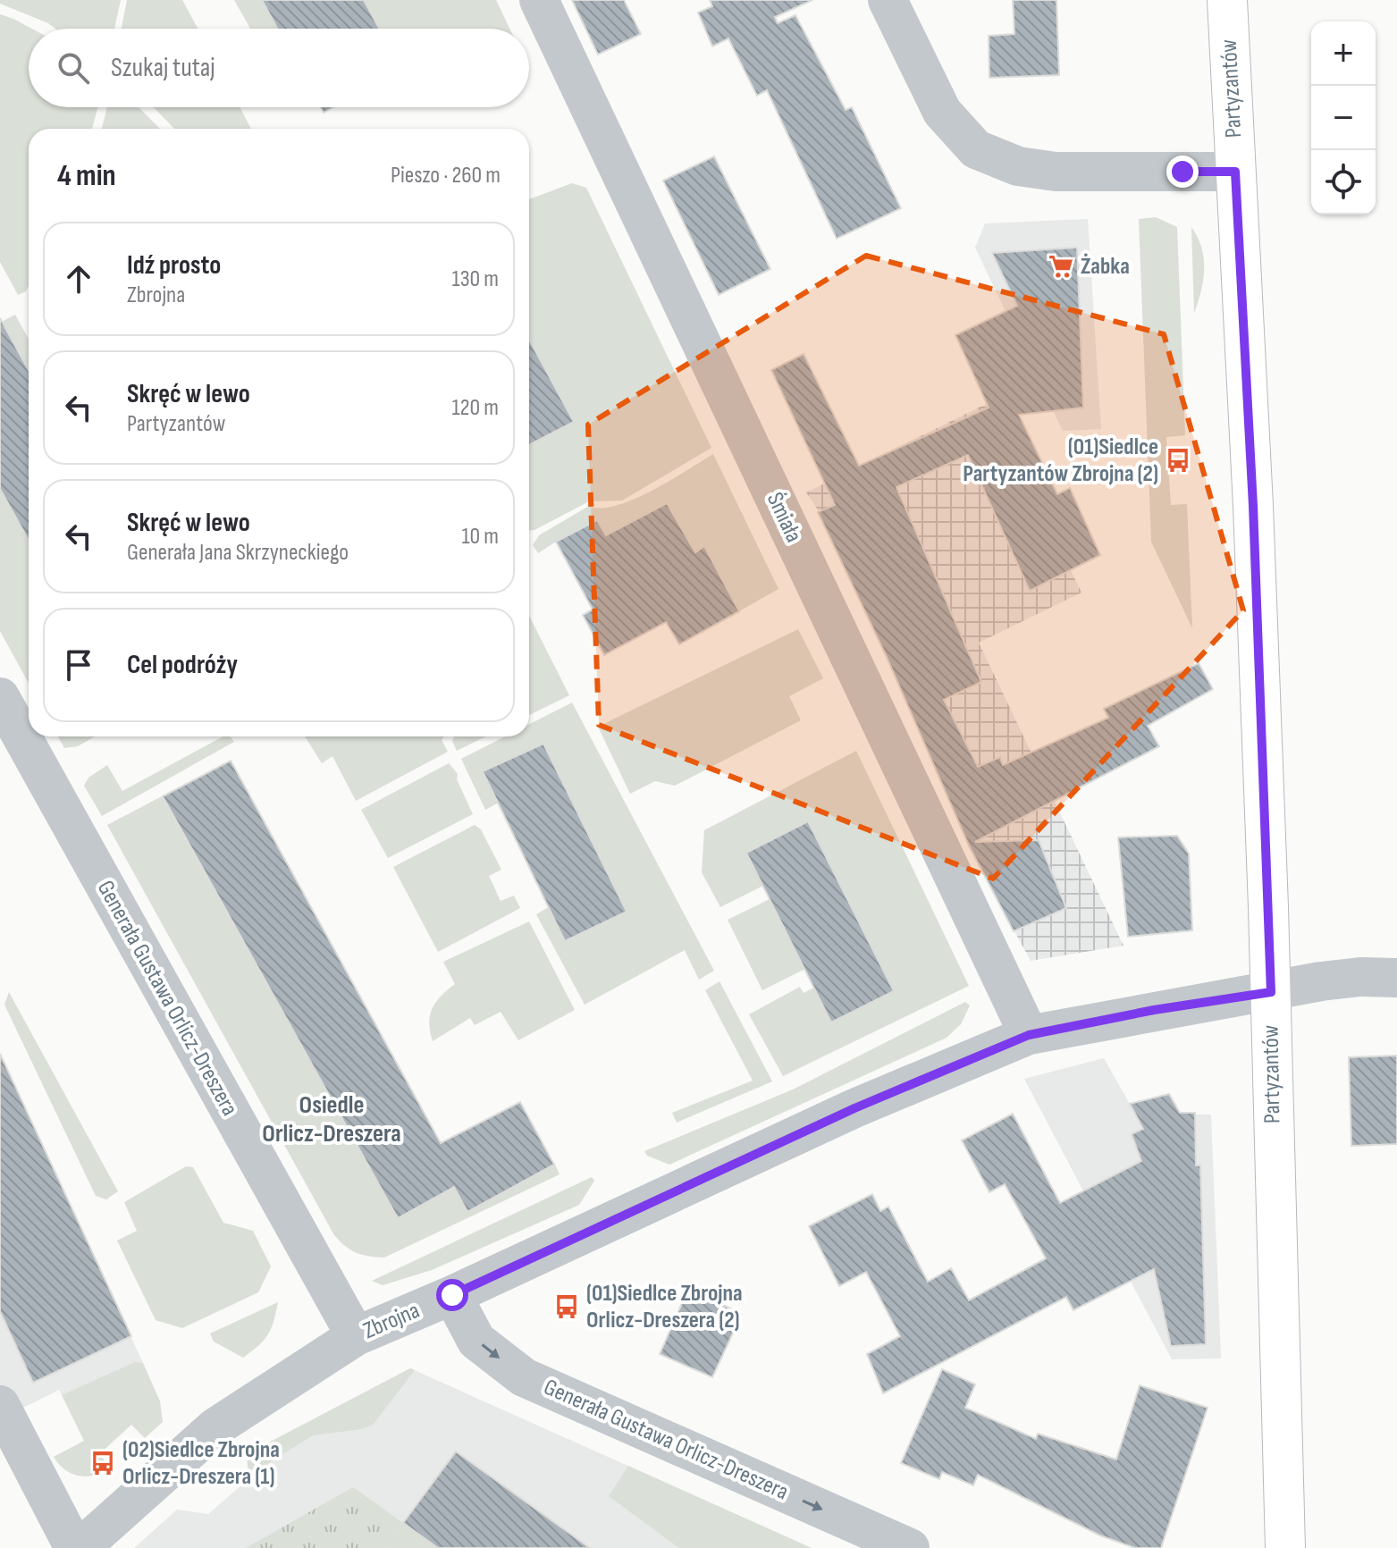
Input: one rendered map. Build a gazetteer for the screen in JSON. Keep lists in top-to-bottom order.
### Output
{
  "streets": {
    "main road": ["Partyzantów"],
    "street": ["Śmiała", "Generała Gustawa Orlicz-Dreszera", "Zbrojna"]
  },
  "crossings": [
    ["Partyzantów", "Zbrojna"],
    ["Śmiała", "Zbrojna"],
    ["Generała Gustawa Orlicz-Dreszera", "Zbrojna"]
  ],
  "one_way": ["Generała Gustawa Orlicz-Dreszera"],
  "districts": ["Osiedle Orlicz-Dreszera"],
  "places": {
    "supermarket": ["Żabka"],
    "bus stop": ["(01)Siedlce Partyzantów Zbrojna (2)", "(01)Siedlce Zbrojna Orlicz-Dreszera (2)", "(02)Siedlce Zbrojna Orlicz-Dreszera (1)"]
  },
  "page": {
    "map_buttons": ["+", "−"],
    "search": "Szukaj tutaj",
    "heading": ["4 min", "Pieszo · 260 m"],
    "list": [
      ["Idź prosto", "Zbrojna", "130 m"],
      ["Skręć w lewo", "Partyzantów", "120 m"],
      ["Skręć w lewo", "Generała Jana Skrzyneckiego", "10 m"],
      "Cel podróży"
    ]
  }
}
